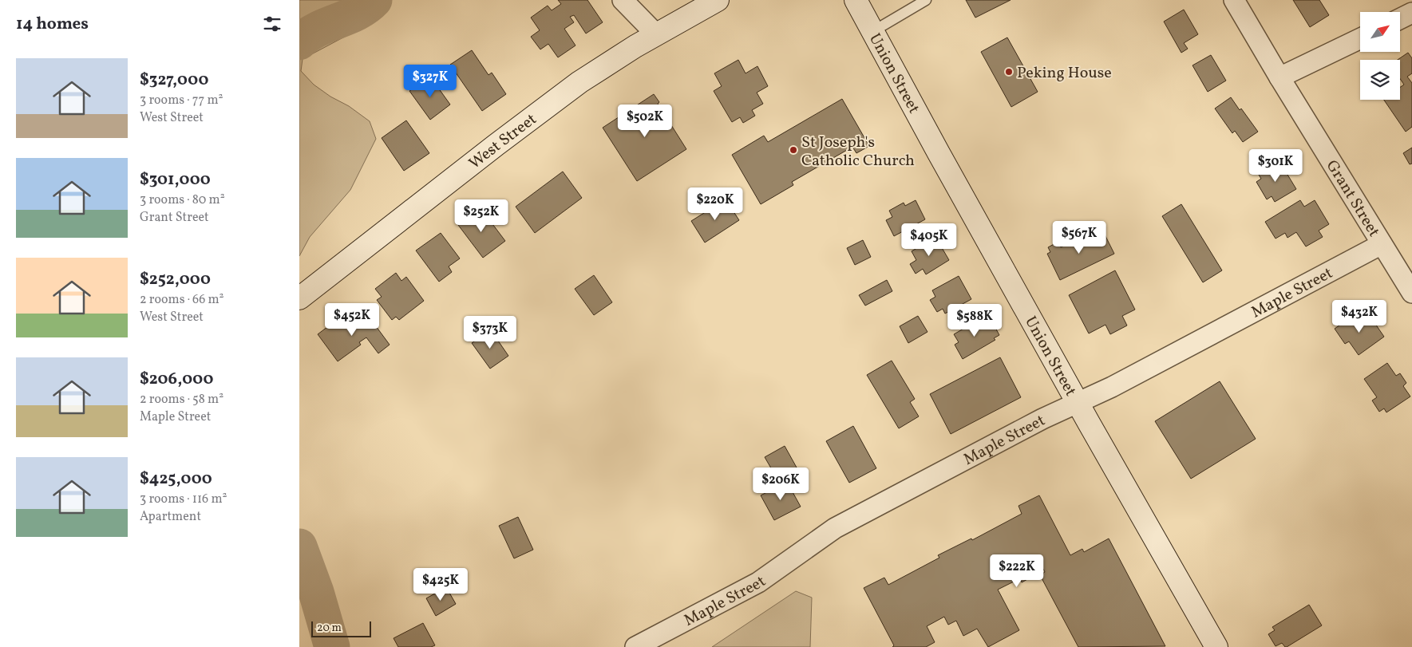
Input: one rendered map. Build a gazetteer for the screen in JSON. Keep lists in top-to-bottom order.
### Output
{
  "streets": {
    "main road": ["Union Street", "West Street"],
    "street": ["Grant Street", "Maple Street"]
  },
  "crossings": [
    ["Union Street", "Maple Street"],
    ["Grant Street", "Maple Street"]
  ],
  "places": ["Peking House", "St Joseph's Catholic Church"],
  "scale_bar": "20 m",
  "north": "top right",
  "page": {
    "heading": "14 homes",
    "list": [
      {
        "name": "$327,000",
        "note": "3 rooms · 77 m² · West Street"
      },
      {
        "name": "$301,000",
        "note": "3 rooms · 80 m² · Grant Street"
      },
      {
        "name": "$252,000",
        "note": "2 rooms · 66 m² · West Street"
      },
      {
        "name": "$206,000",
        "note": "2 rooms · 58 m² · Maple Street"
      },
      {
        "name": "$425,000",
        "note": "3 rooms · 116 m² · Apartment"
      }
    ],
    "price": [
      "$327K",
      "$502K",
      "$301K",
      "$220K",
      "$252K",
      "$567K",
      "$405K",
      "$432K",
      "$452K",
      "$588K",
      "$373K",
      "$206K",
      "$222K",
      "$425K"
    ],
    "scale": "20 m"
  }
}
